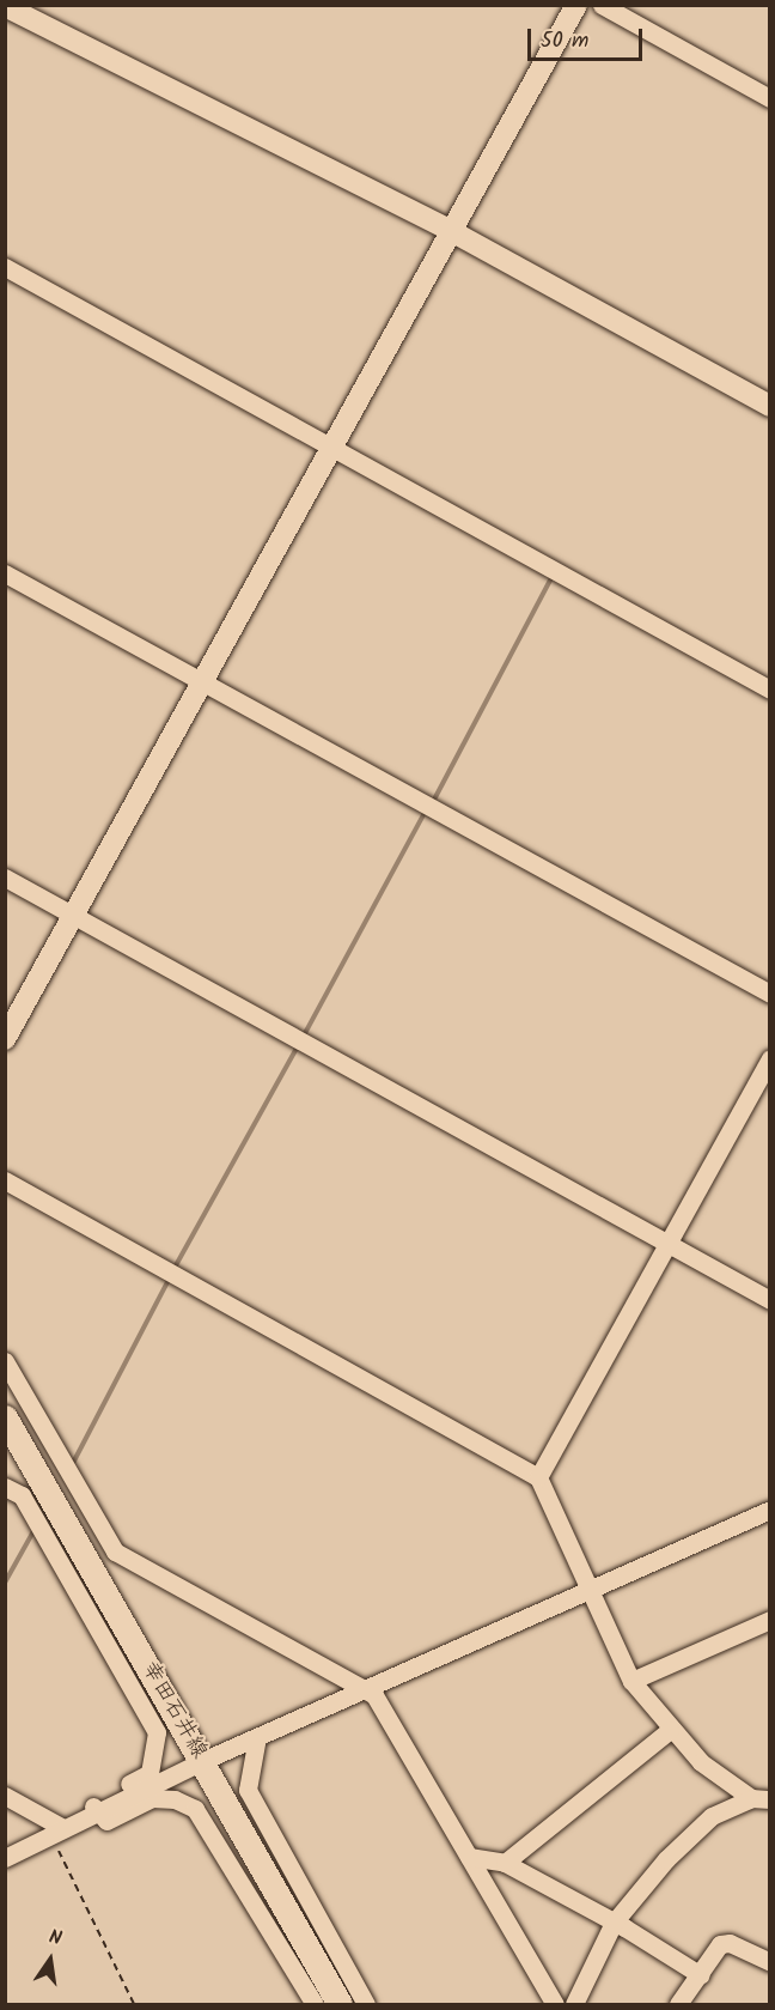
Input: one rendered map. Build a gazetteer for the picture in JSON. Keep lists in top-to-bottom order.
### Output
{
  "streets": {
    "main road": ["幸田石井線"]
  },
  "scale_bar": "50 m",
  "north": "top"
}
